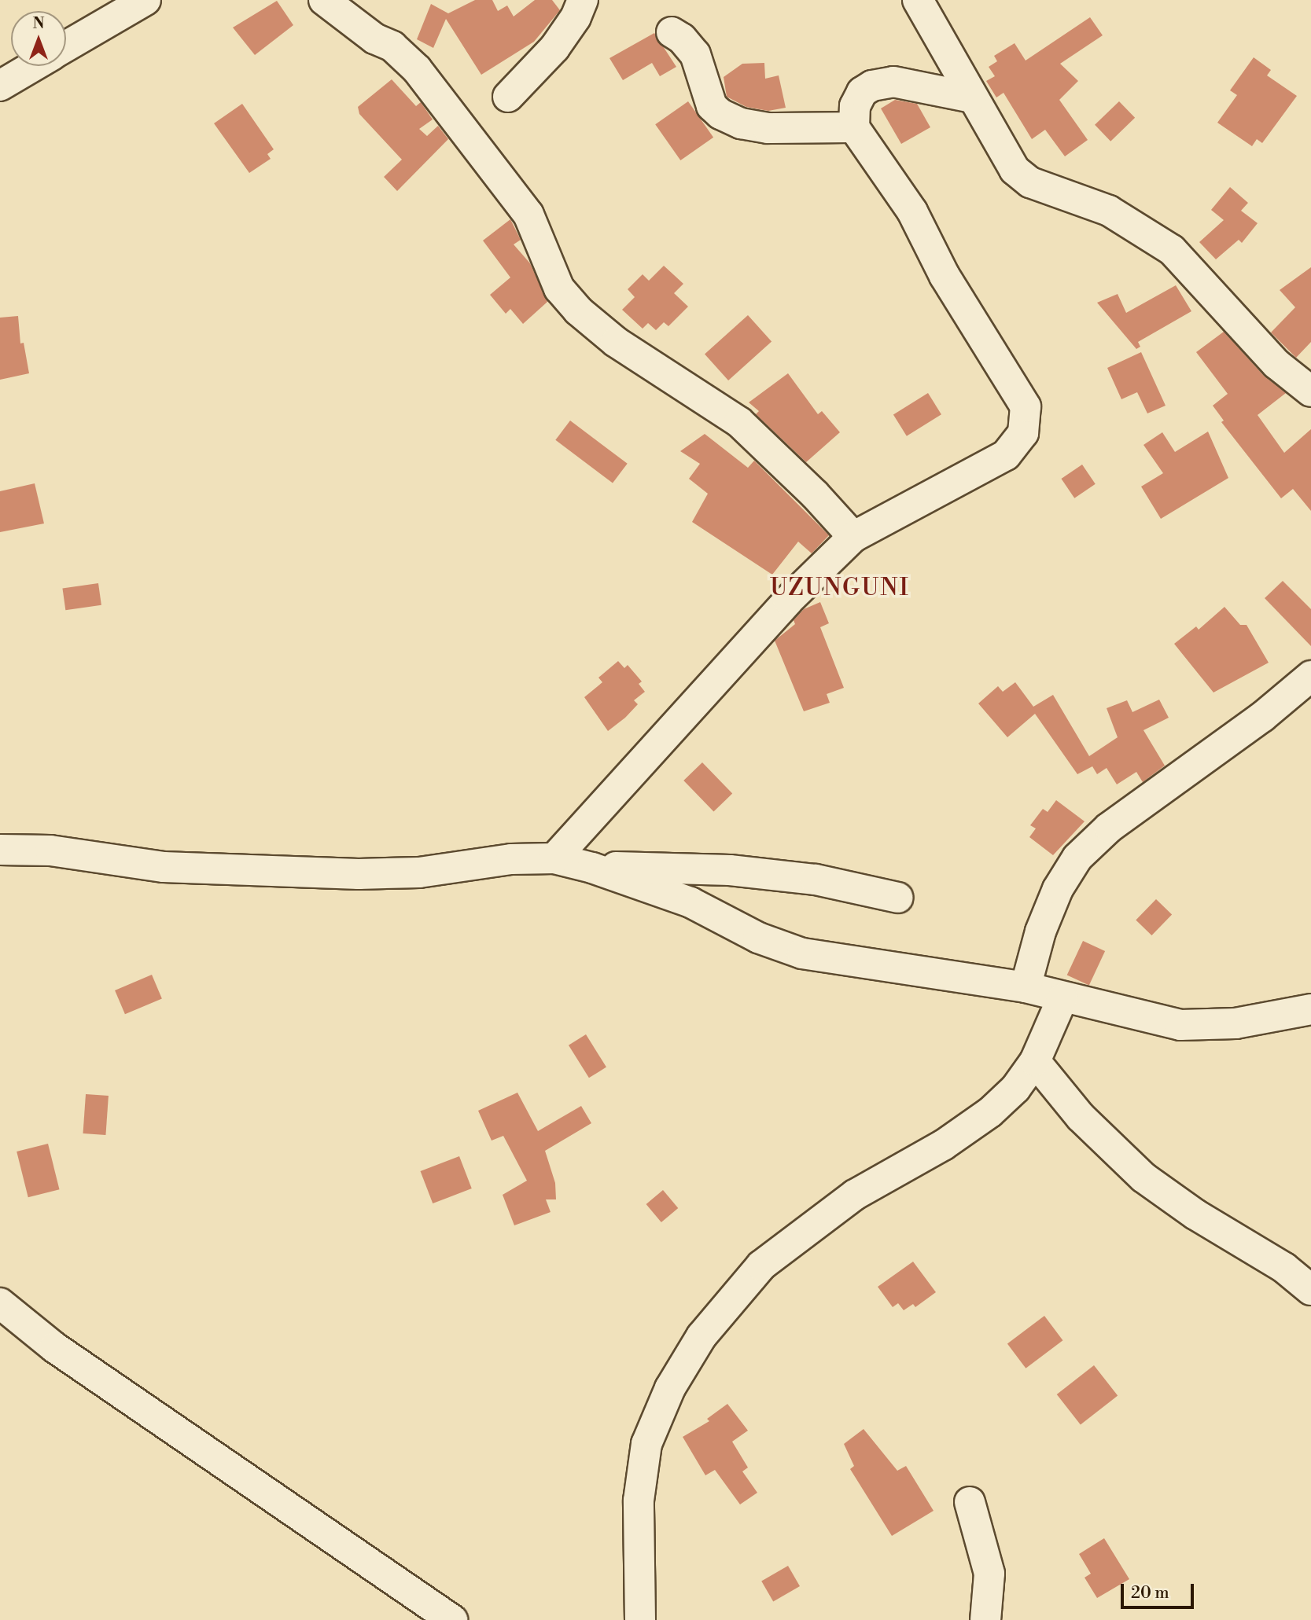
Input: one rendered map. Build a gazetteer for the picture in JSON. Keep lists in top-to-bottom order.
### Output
{
  "districts": ["UZUNGUNI"],
  "scale_bar": "20 m",
  "north": "top"
}
